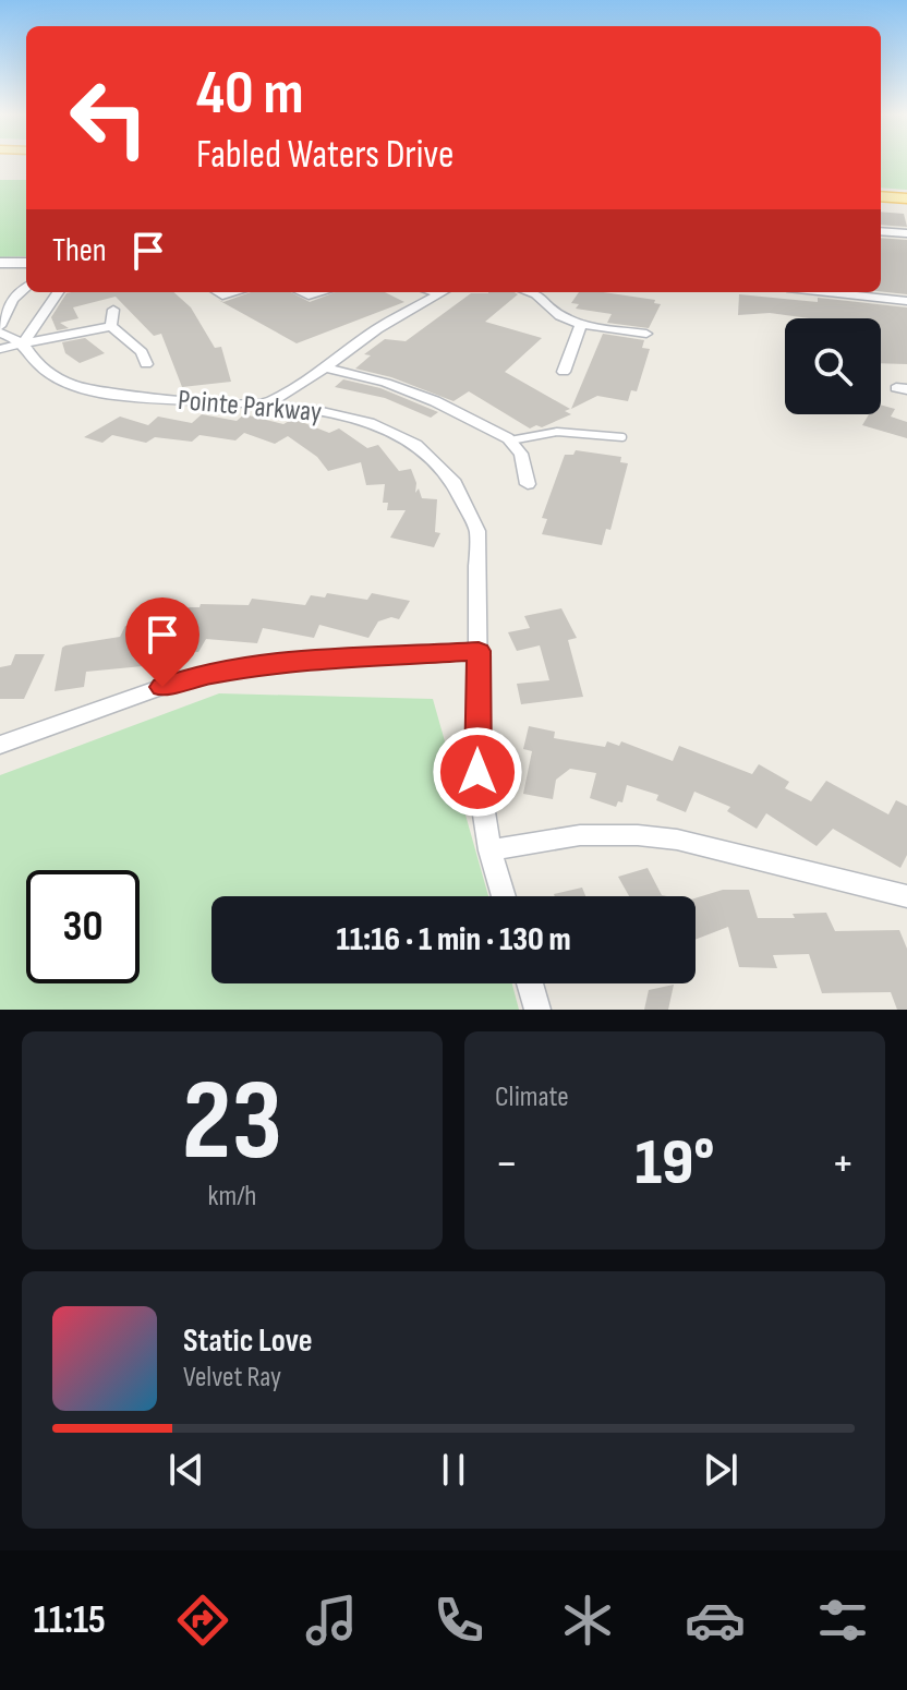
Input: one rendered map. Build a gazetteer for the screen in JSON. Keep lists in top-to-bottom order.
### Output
{
  "streets": {
    "street": ["Pointe Parkway"]
  },
  "page": {
    "turn": ["40 m", "Fabled Waters Drive"],
    "then": "Then",
    "limit": "30",
    "trip": "11:16 · 1 min · 130 m",
    "tile": [
      ["23", "km/h"],
      "Climate"
    ],
    "heat": ["−", "19°", "+"],
    "song": ["Static Love", "Velvet Ray"],
    "tabs": "11:15"
  }
}
